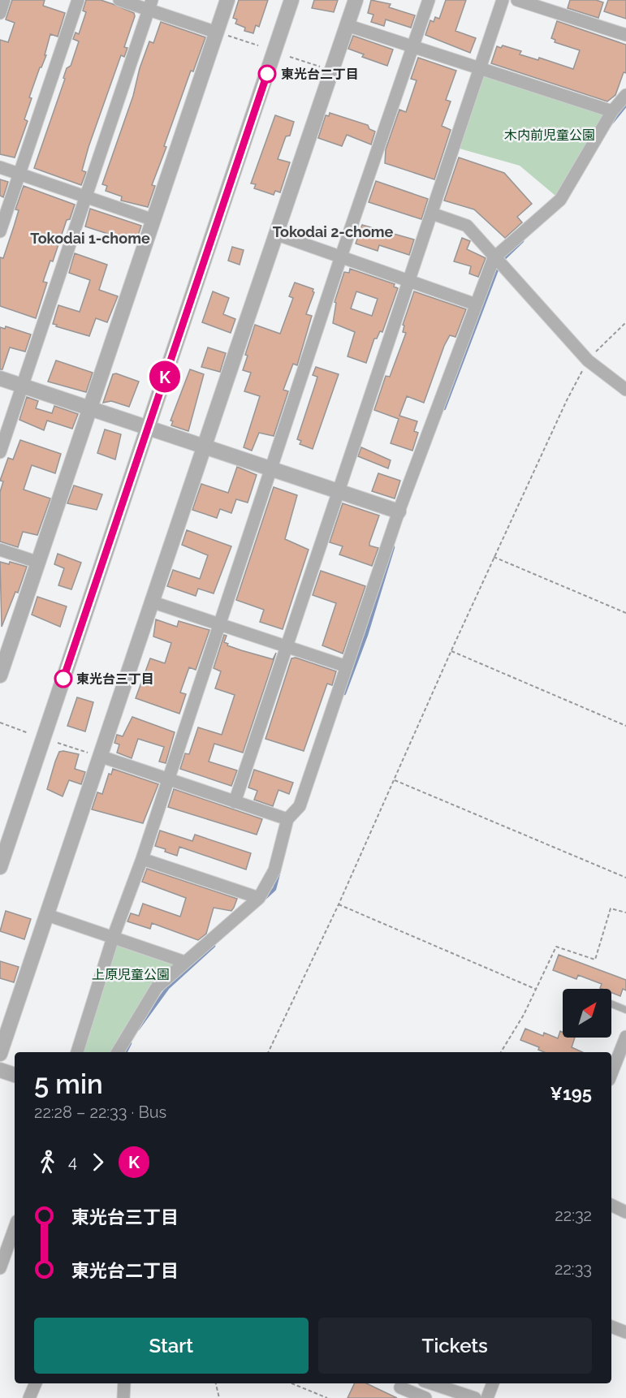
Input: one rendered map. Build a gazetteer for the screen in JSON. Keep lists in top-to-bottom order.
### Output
{
  "districts": ["Tokodai 2-chome", "Tokodai 1-chome"],
  "parks": ["木内前児童公園", "上原児童公園"],
  "places": ["東光台二丁目", "東光台三丁目"],
  "lines": ["bus line K"],
  "north": "top right",
  "page": {
    "on_map": "K",
    "heading": ["5 min", "22:28 – 22:33 · Bus", "¥195"],
    "legs": ["4", "K"],
    "list": [
      {
        "name": "東光台三丁目",
        "value": "22:32"
      },
      {
        "name": "東光台二丁目",
        "value": "22:33"
      }
    ],
    "buttons": ["Start", "Tickets"]
  }
}
